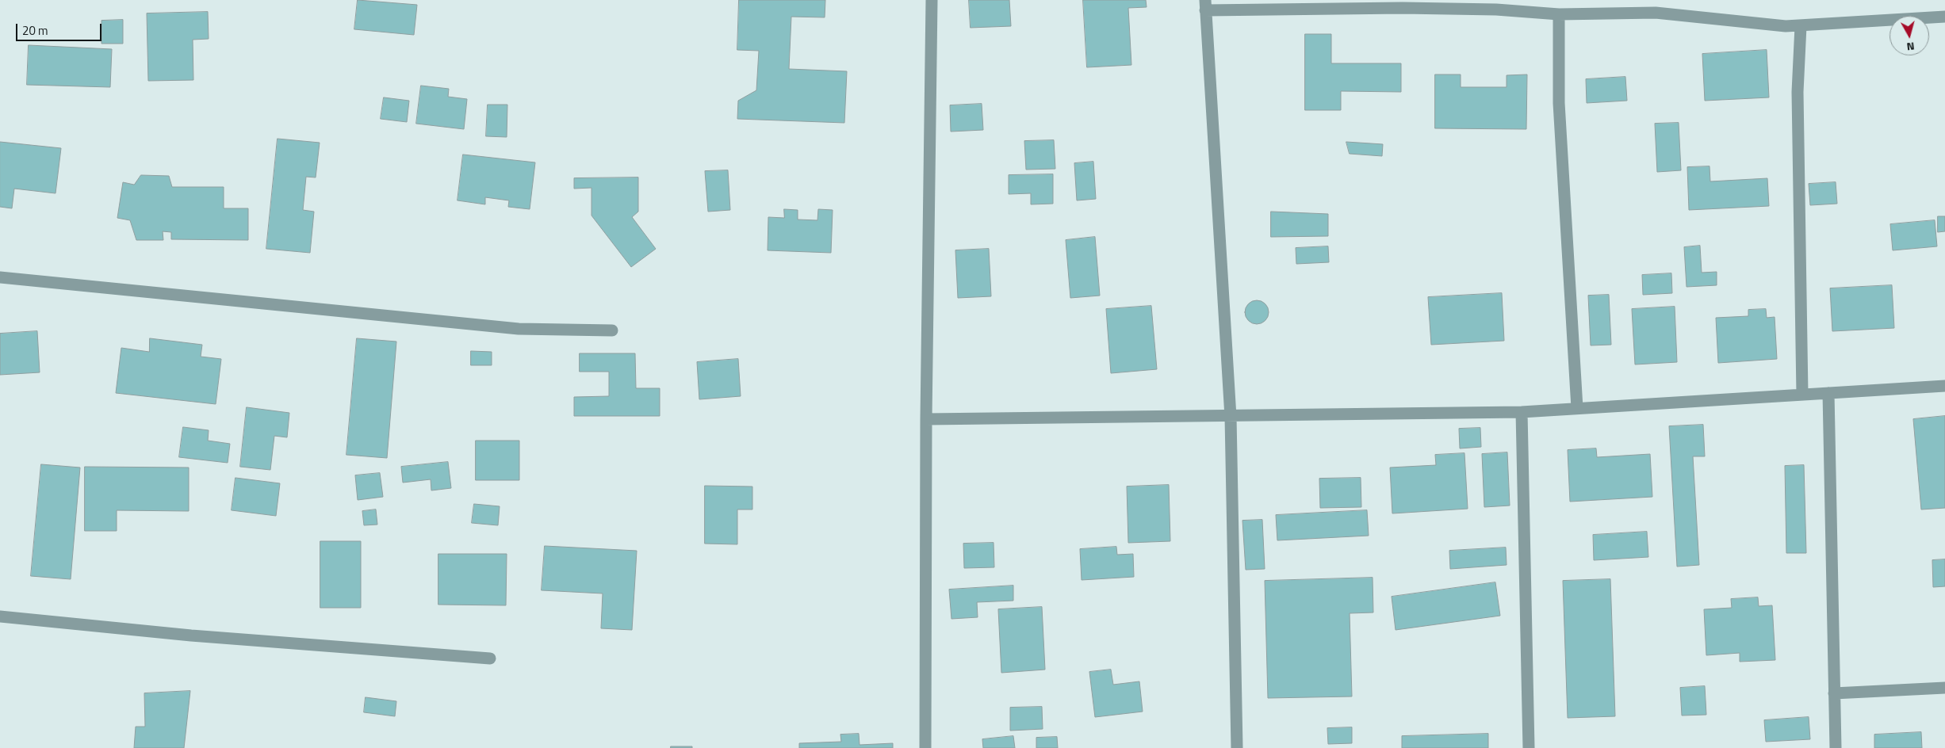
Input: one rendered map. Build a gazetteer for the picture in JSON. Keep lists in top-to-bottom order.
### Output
{
  "scale_bar": "20 m",
  "north": "bottom"
}
